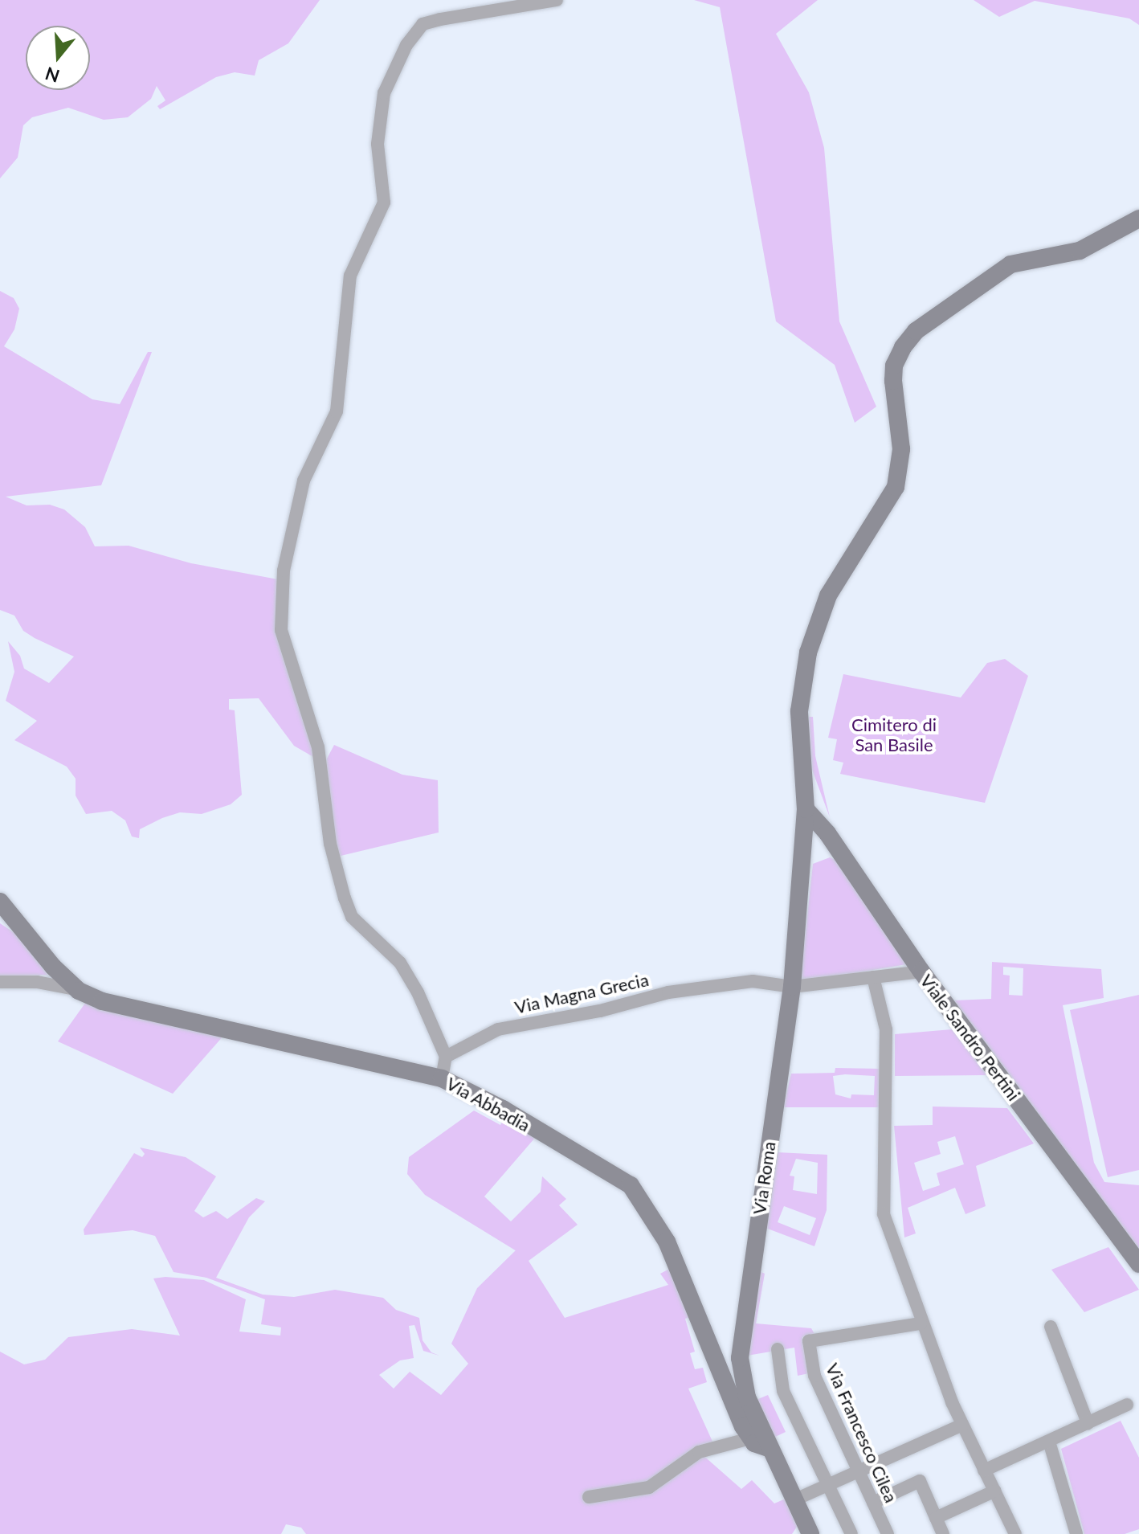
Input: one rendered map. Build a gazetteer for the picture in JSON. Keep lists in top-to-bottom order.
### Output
{
  "streets": {
    "street": [
      "Via Magna Grecia",
      "Viale Sandro Pertini",
      "Via Abbadia",
      "Via Roma",
      "Via Francesco Cilea"
    ]
  },
  "crossings": [
    ["Via Magna Grecia", "Viale Sandro Pertini"],
    ["Via Magna Grecia", "Via Roma"],
    ["Viale Sandro Pertini", "Via Roma"]
  ],
  "parks": ["Cimitero di San Basile"],
  "north": "bottom"
}
